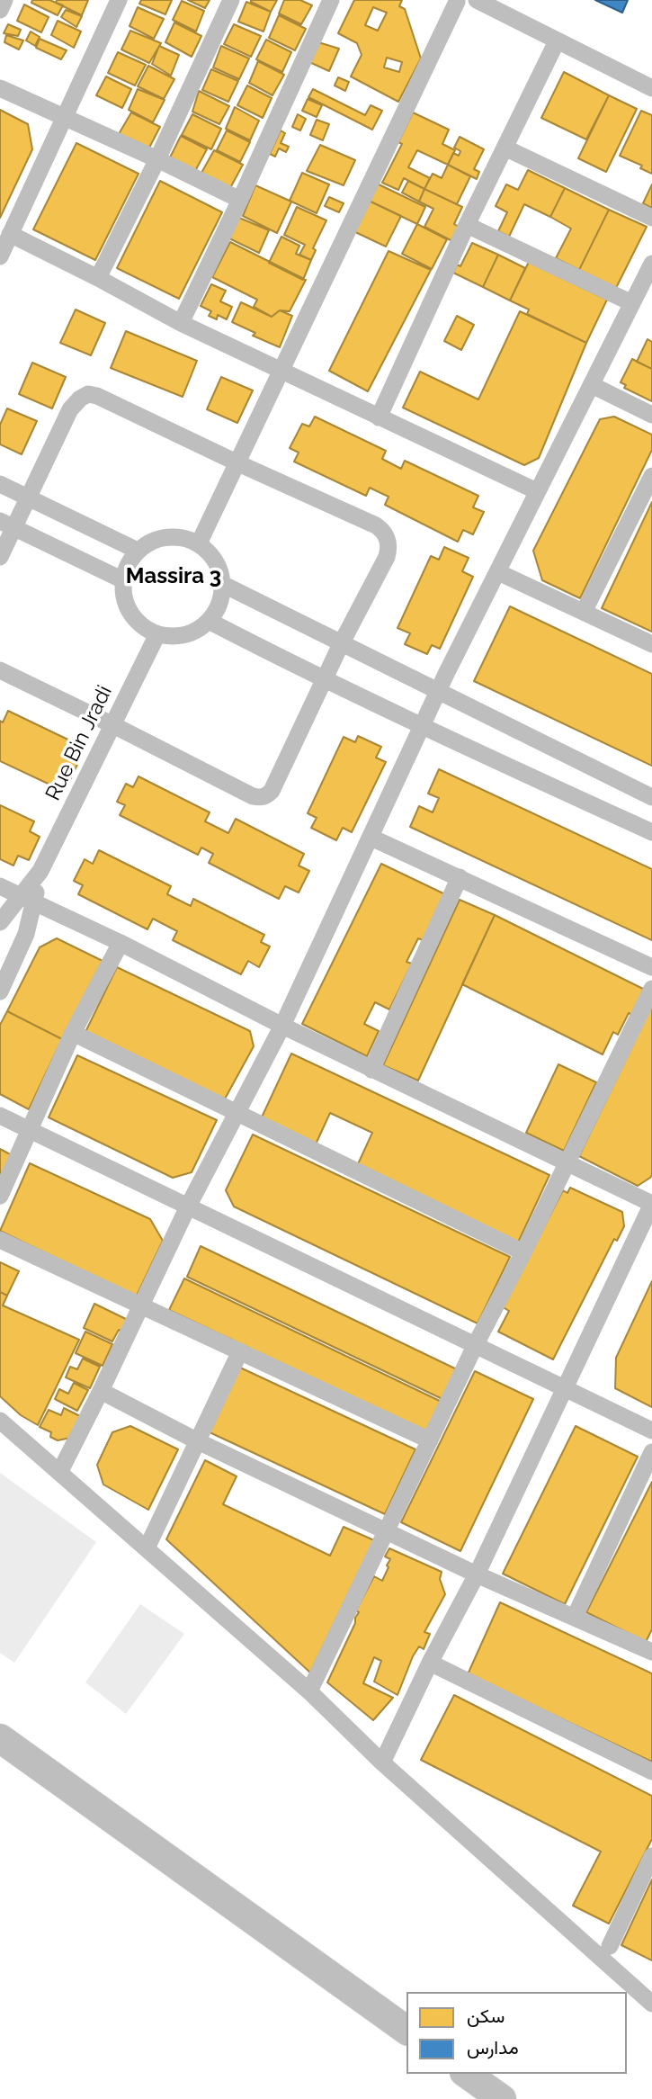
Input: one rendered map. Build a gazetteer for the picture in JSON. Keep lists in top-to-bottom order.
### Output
{
  "streets": {
    "street": ["Rue Bin Jradi"]
  },
  "districts": ["Massira 3"],
  "legend": ["سكن", "مدارس"]
}
